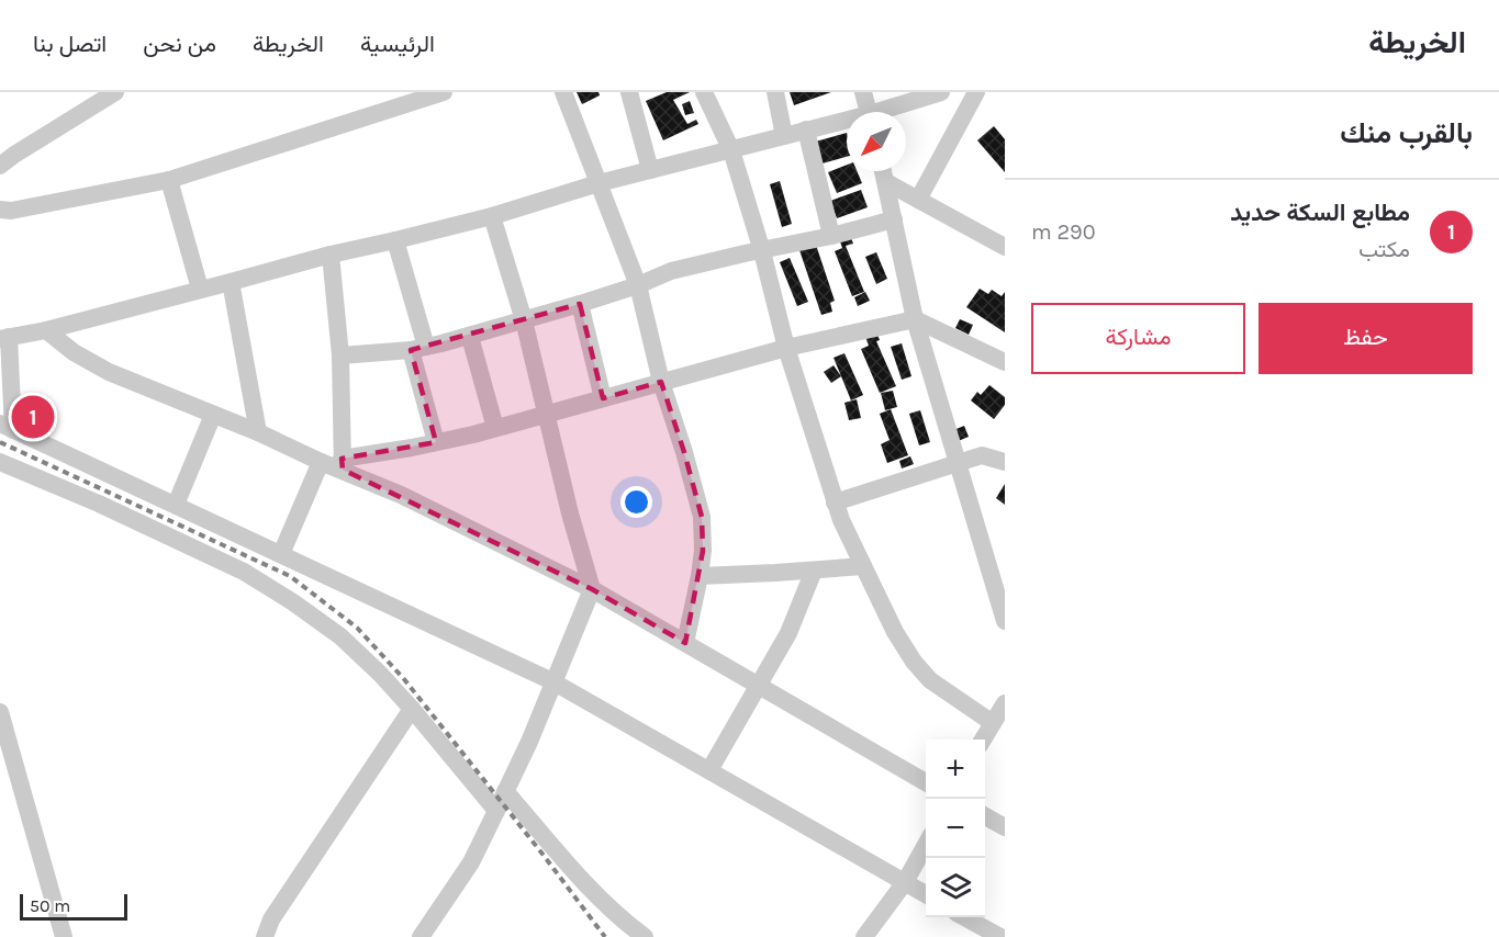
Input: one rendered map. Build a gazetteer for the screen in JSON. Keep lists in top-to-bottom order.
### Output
{
  "scale_bar": "50 m",
  "north": "bottom left",
  "page": {
    "header": "الخريطة",
    "nav": [
      "الرئيسية",
      "الخريطة",
      "من نحن",
      "اتصل بنا"
    ],
    "heading": "بالقرب منك",
    "list": [
      {
        "mark": "1",
        "name": "مطابع السكة حديد",
        "note": "مكتب",
        "value": "290 m"
      }
    ],
    "buttons": ["حفظ", "مشاركة"],
    "pins": "1",
    "map_buttons": ["+", "−"],
    "scale": "50 m"
  }
}
